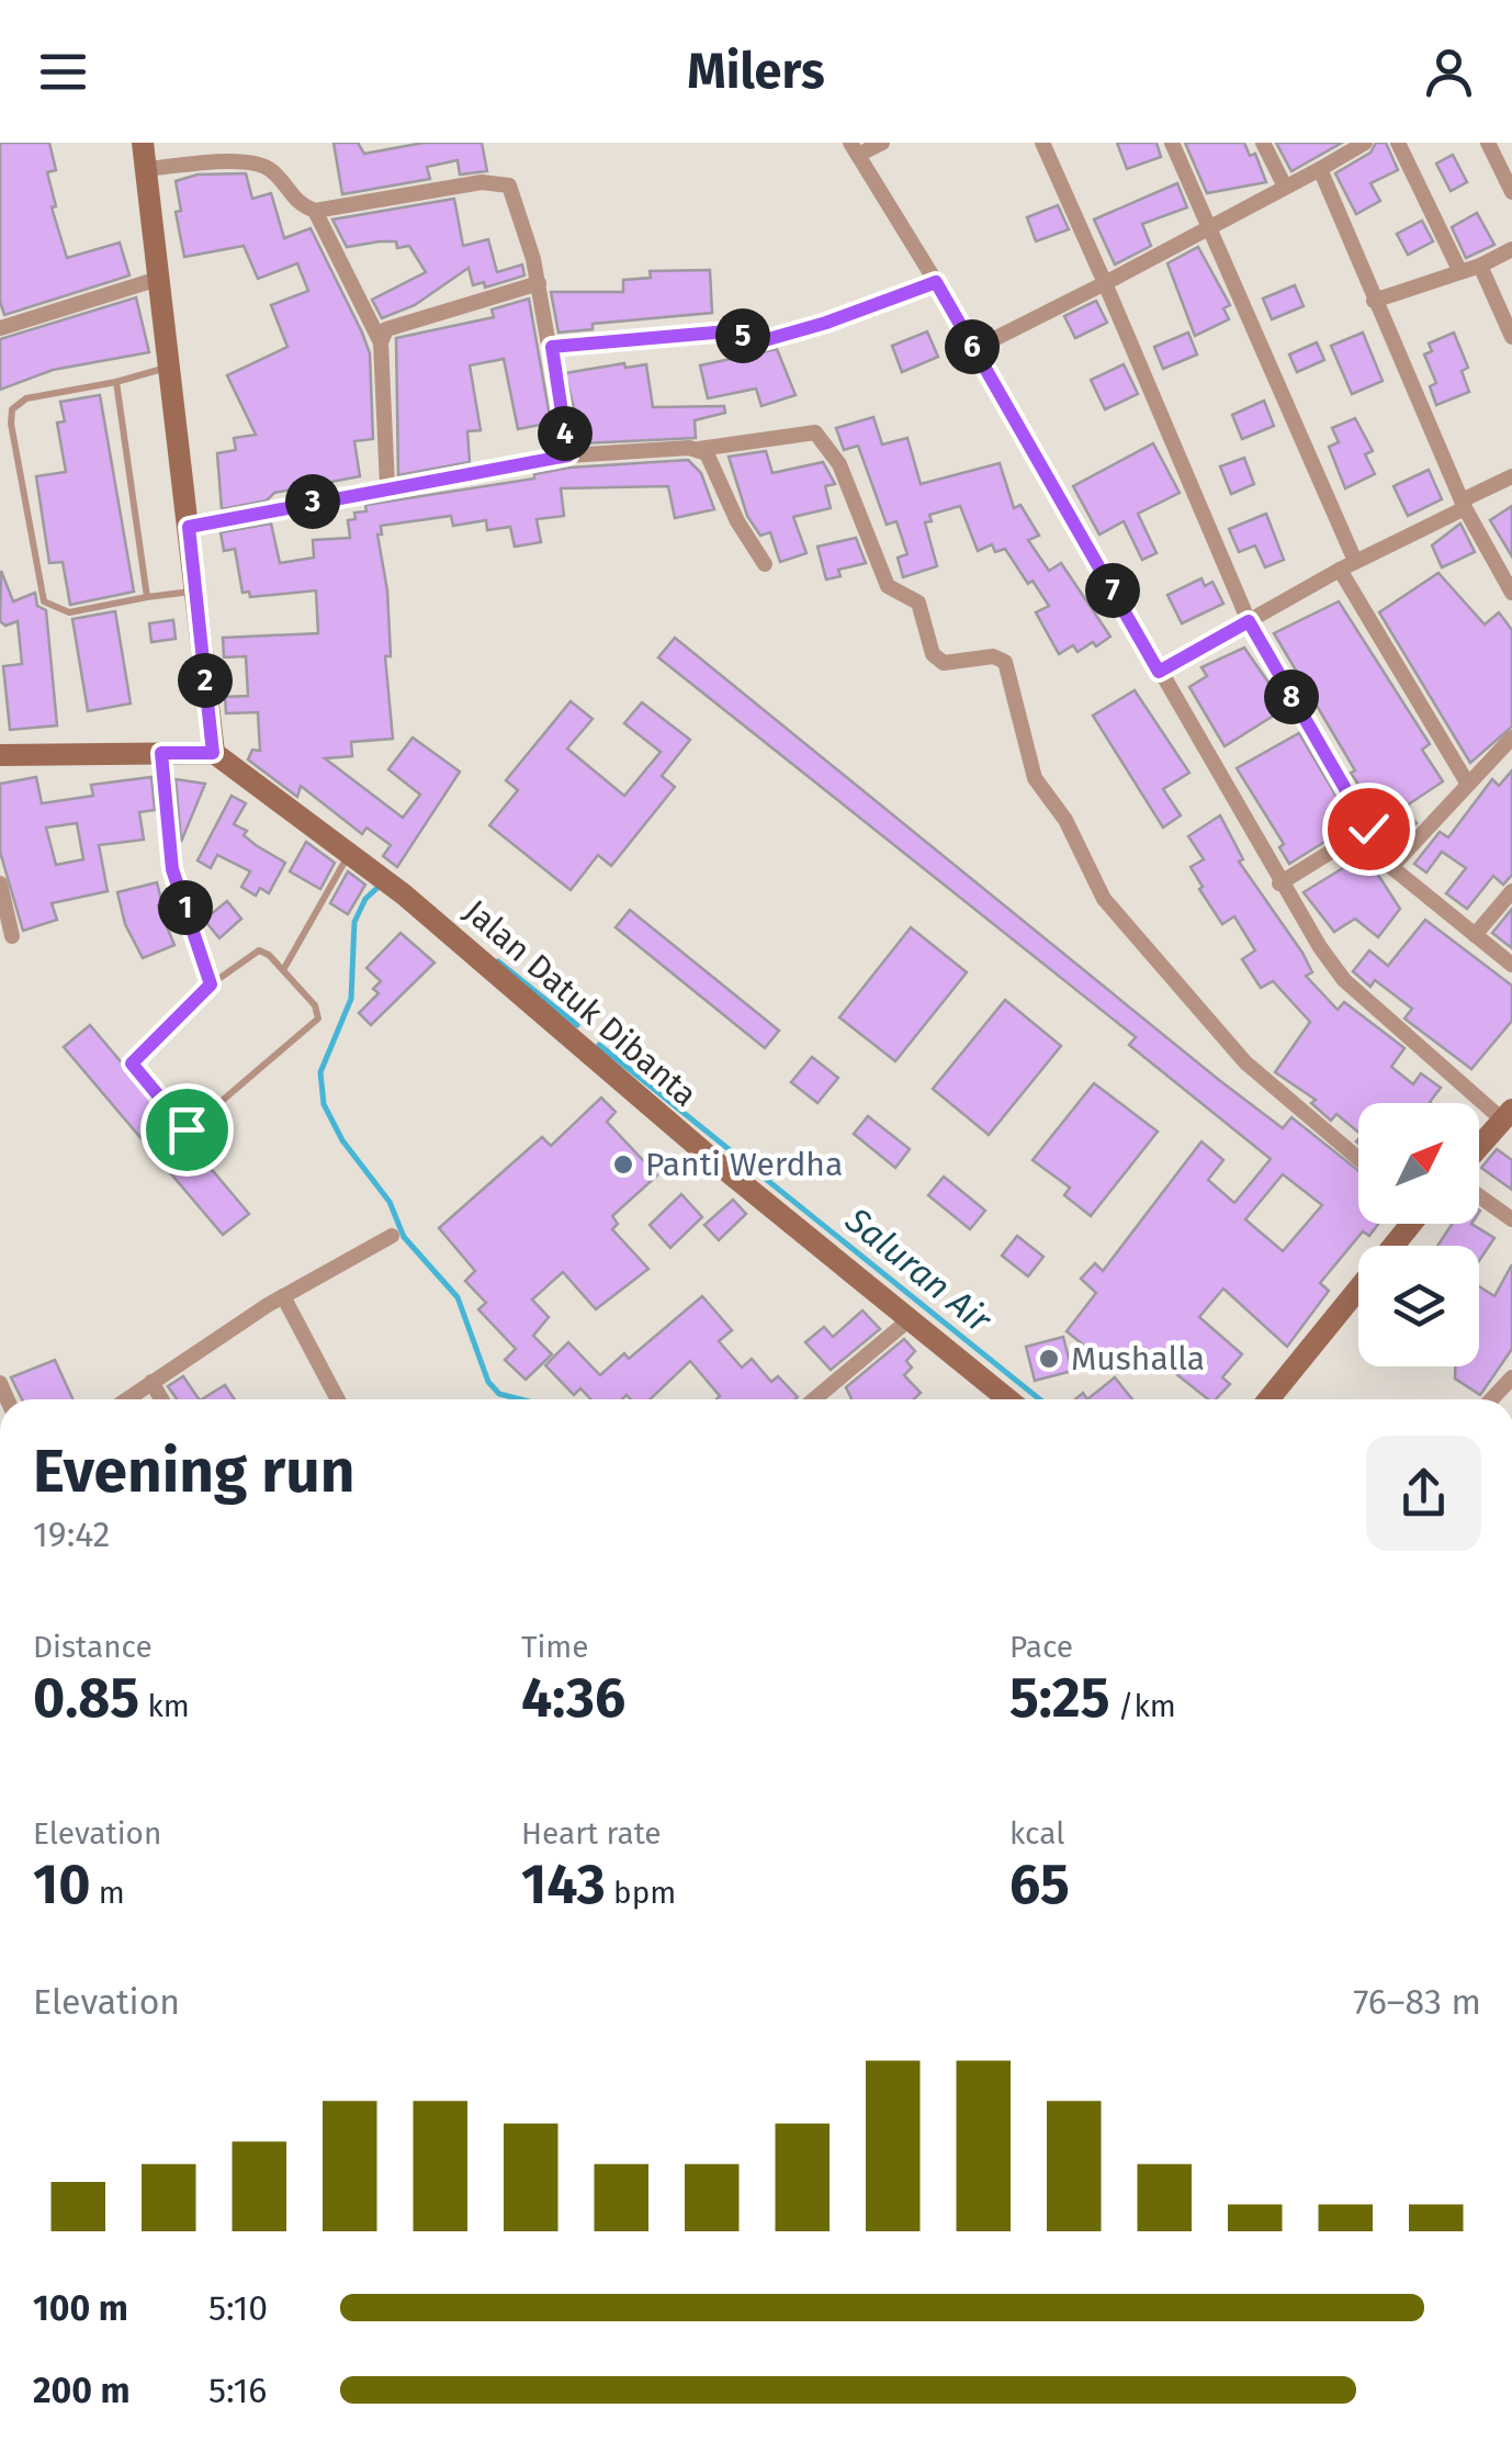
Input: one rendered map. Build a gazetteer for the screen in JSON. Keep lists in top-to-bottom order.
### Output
{
  "streets": {
    "main road": ["Jalan Datuk Dibanta"]
  },
  "water": ["Saluran Air"],
  "places": ["Panti Werdha", "Mushalla"],
  "north": "top right",
  "page": {
    "header": "Milers",
    "pins": [
      "5",
      "6",
      "4",
      "3",
      "7",
      "2",
      "8",
      "1"
    ],
    "heading": ["Evening run", "19:42"],
    "stats": [
      ["Distance", "0.85 km"],
      ["Time", "4:36"],
      ["Pace", "5:25 /km"],
      ["Elevation", "10 m"],
      ["Heart rate", "143 bpm"],
      ["kcal", "65"]
    ],
    "chart": ["Elevation", "76–83 m"],
    "list": [
      {
        "name": "100 m",
        "note": "5:10"
      },
      {
        "name": "200 m",
        "note": "5:16"
      }
    ]
  }
}
